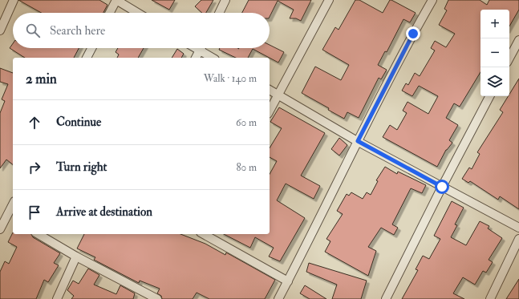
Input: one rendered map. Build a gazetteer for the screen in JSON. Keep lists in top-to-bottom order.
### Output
{
  "page": {
    "map_buttons": ["+", "−"],
    "search": "Search here",
    "heading": ["2 min", "Walk · 140 m"],
    "list": [
      ["Continue", "60 m"],
      ["Turn right", "80 m"],
      "Arrive at destination"
    ]
  }
}
